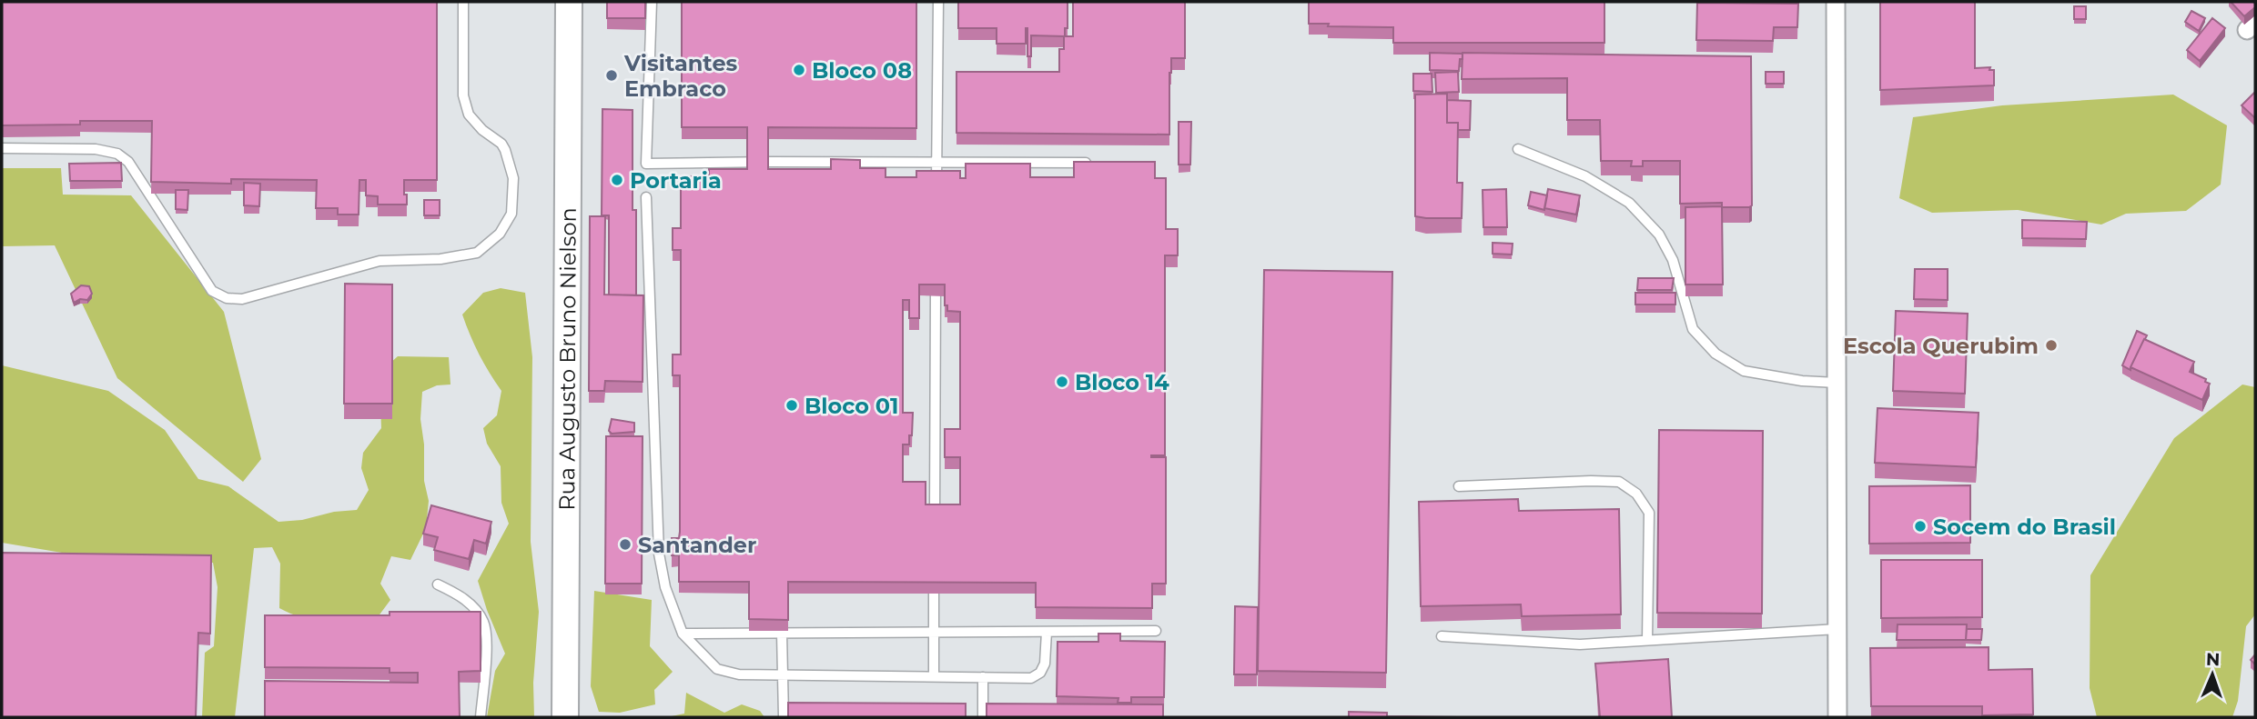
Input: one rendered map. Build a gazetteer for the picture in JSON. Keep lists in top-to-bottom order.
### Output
{
  "streets": {
    "main road": ["Rua Augusto Bruno Nielson"]
  },
  "places": [
    "Bloco 08",
    "Visitantes Embraco",
    "Portaria",
    "Escola Querubim",
    "Bloco 14",
    "Bloco 01",
    "Socem do Brasil",
    "Santander"
  ],
  "north": "top"
}
